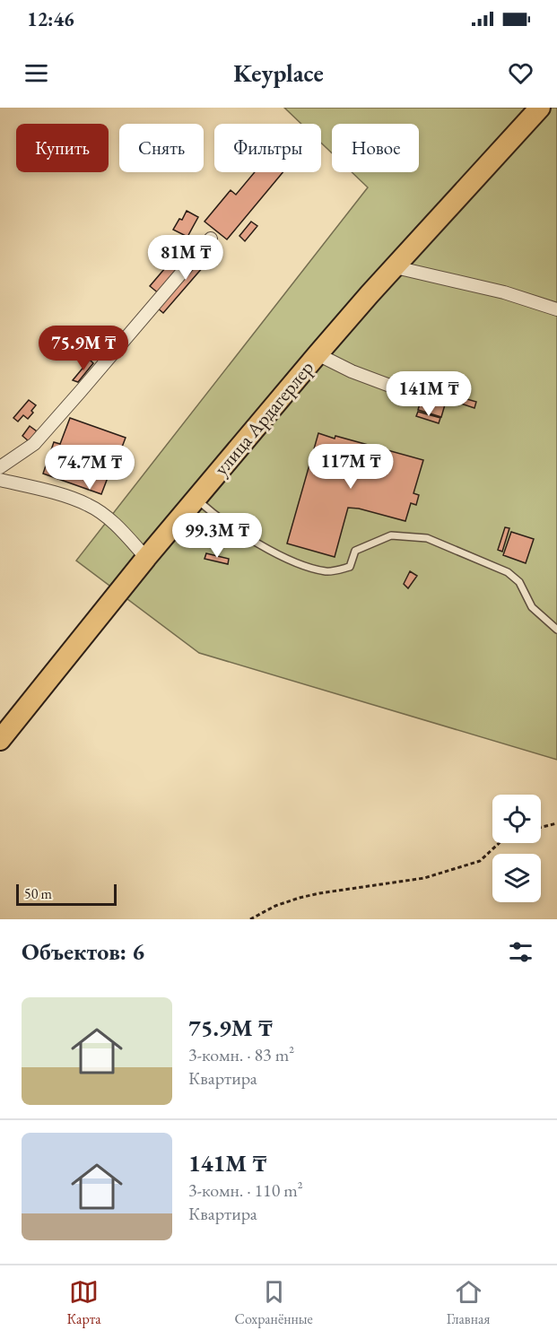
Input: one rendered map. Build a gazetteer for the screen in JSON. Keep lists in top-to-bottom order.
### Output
{
  "streets": {
    "main road": ["улица Ардагерлер"]
  },
  "scale_bar": "50 m",
  "page": {
    "status": "12:46",
    "header": "Keyplace",
    "chip": [
      "Купить",
      "Снять",
      "Фильтры",
      "Новое"
    ],
    "price": [
      "81M ₸",
      "75.9M ₸",
      "141M ₸",
      "117M ₸",
      "74.7M ₸",
      "99.3M ₸"
    ],
    "scale": "50 m",
    "heading": "Объектов: 6",
    "list": [
      {
        "name": "75.9M ₸",
        "note": "3-комн. · 83 m² · Квартира"
      },
      {
        "name": "141M ₸",
        "note": "3-комн. · 110 m² · Квартира"
      }
    ],
    "tabs": ["Карта", "Сохранённые", "Главная"]
  }
}
